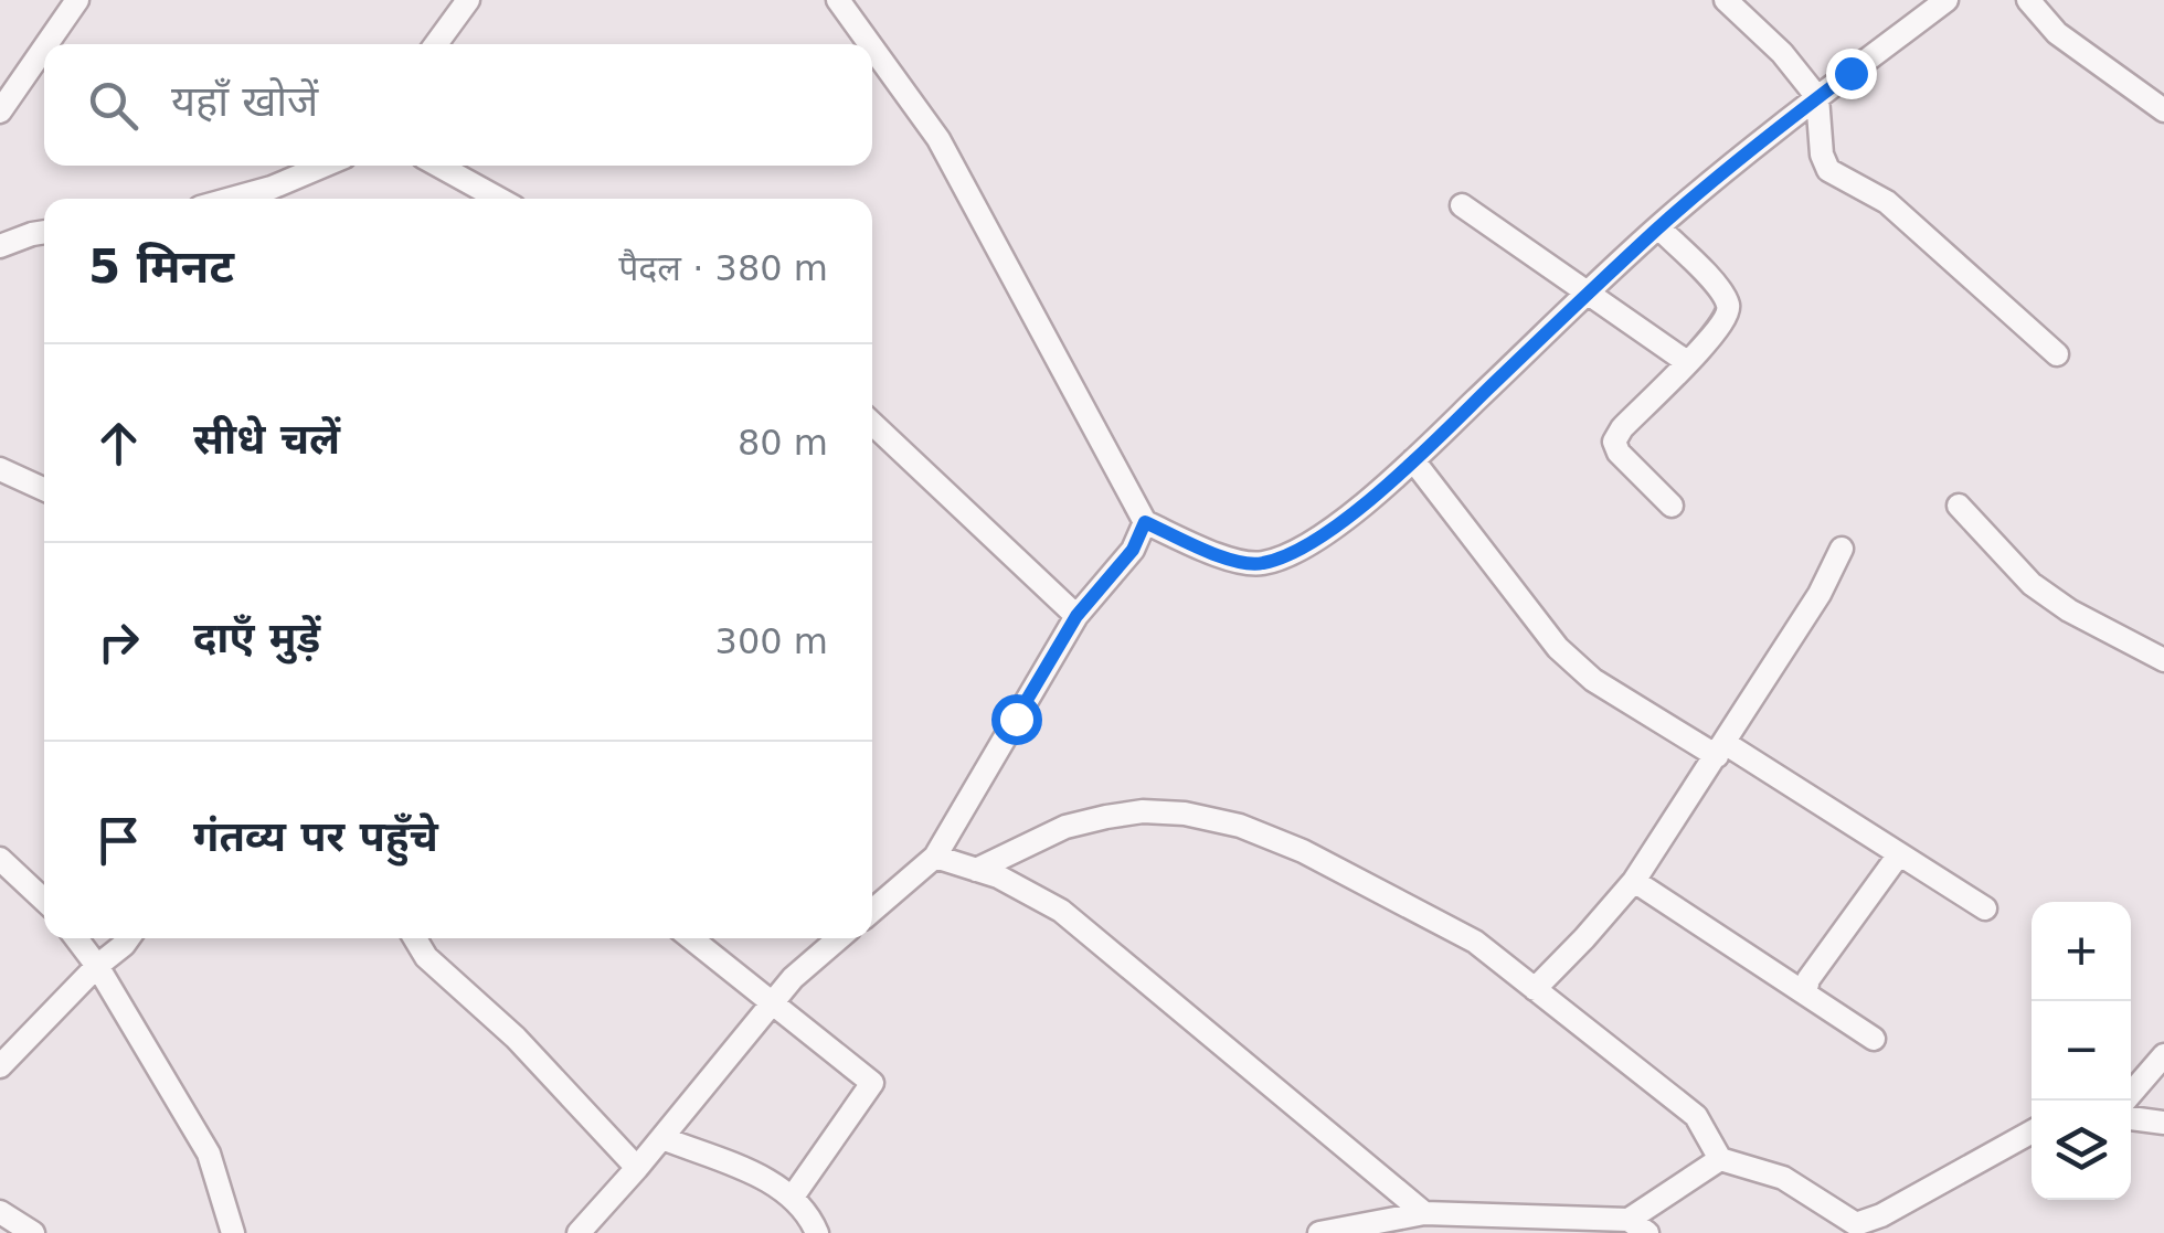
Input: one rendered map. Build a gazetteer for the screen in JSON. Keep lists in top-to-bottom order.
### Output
{
  "page": {
    "search": "यहाँ खोजें",
    "heading": ["5 मिनट", "पैदल · 380 m"],
    "list": [
      ["सीधे चलें", "80 m"],
      ["दाएँ मुड़ें", "300 m"],
      "गंतव्य पर पहुँचे"
    ],
    "map_buttons": ["+", "−"]
  }
}
